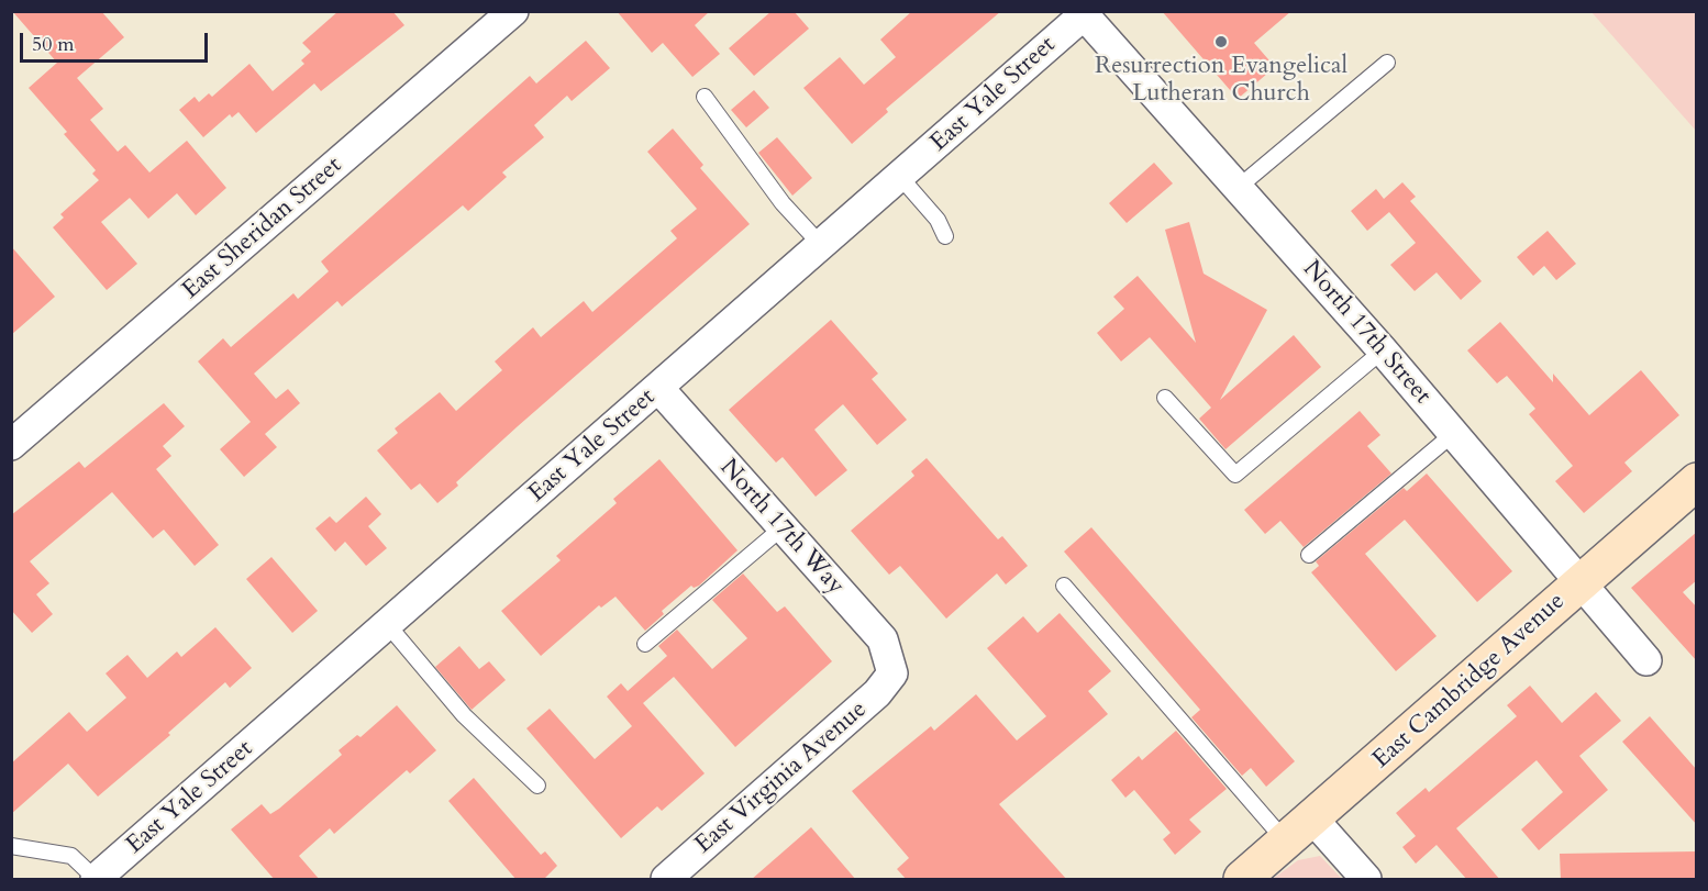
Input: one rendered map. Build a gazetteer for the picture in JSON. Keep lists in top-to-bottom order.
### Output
{
  "streets": {
    "street": [
      "East Yale Street",
      "East Sheridan Street",
      "North 17th Street",
      "North 17th Way",
      "East Cambridge Avenue",
      "East Virginia Avenue"
    ]
  },
  "crossings": [
    ["East Yale Street", "North 17th Street"],
    ["East Yale Street", "North 17th Way"],
    ["North 17th Street", "East Cambridge Avenue"],
    ["North 17th Way", "East Virginia Avenue"]
  ],
  "places": ["Resurrection Evangelical Lutheran Church"],
  "scale_bar": "50 m"
}
